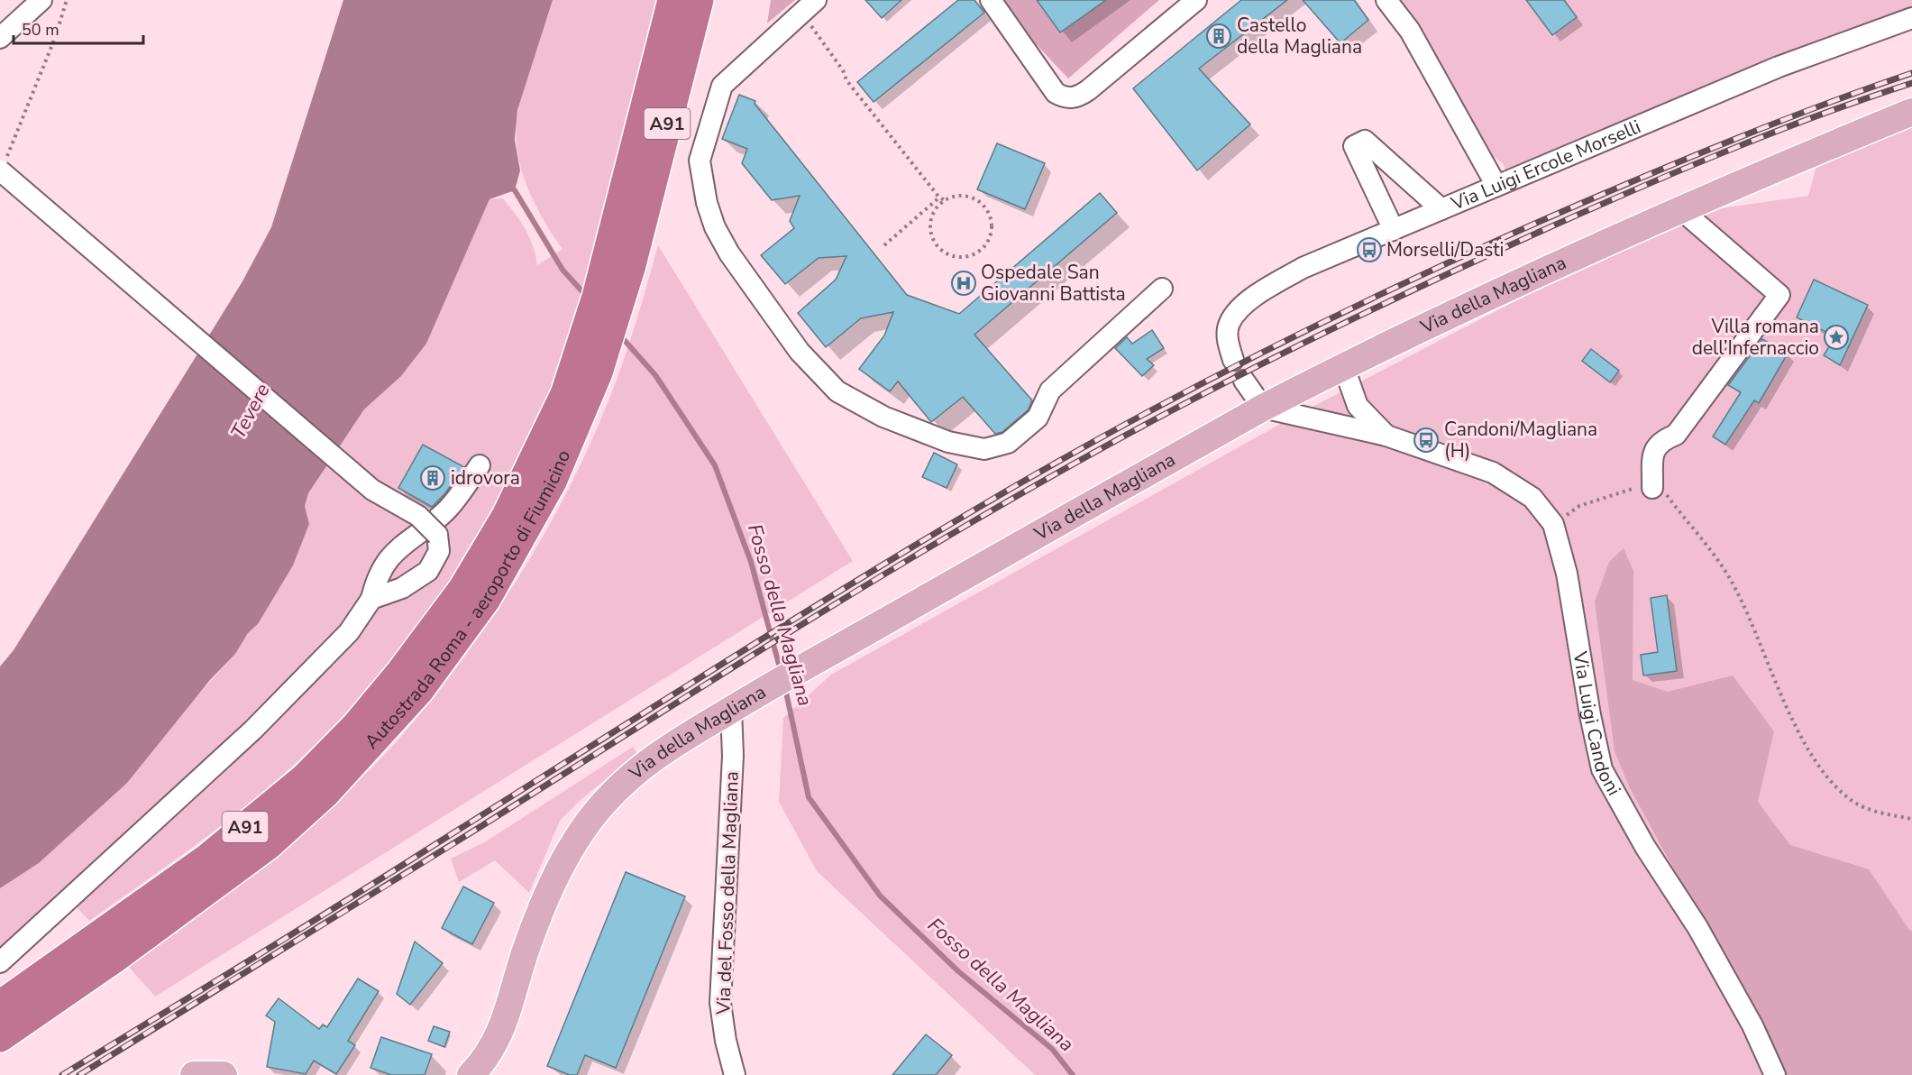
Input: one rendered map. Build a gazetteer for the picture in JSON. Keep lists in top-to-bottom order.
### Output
{
  "streets": {
    "highway": ["A91", "Autostrada Roma - aeroporto di Fiumicino"],
    "main road": ["Via della Magliana"],
    "street": ["Via Luigi Ercole Morselli", "Via Luigi Candoni", "Via del Fosso della Magliana"]
  },
  "crossings": [
    ["Via della Magliana", "Via Luigi Candoni"],
    ["Via della Magliana", "Via del Fosso della Magliana"]
  ],
  "water": ["Tevere", "Fosso della Magliana"],
  "places": {
    "building": ["Castello della Magliana", "idrovora"],
    "bus stop": ["Morselli/Dasti", "Candoni/Magliana (H)"],
    "hospital": ["Ospedale San Giovanni Battista"],
    "place": ["Villa romana dell’Infernaccio"]
  },
  "scale_bar": "50 m"
}
